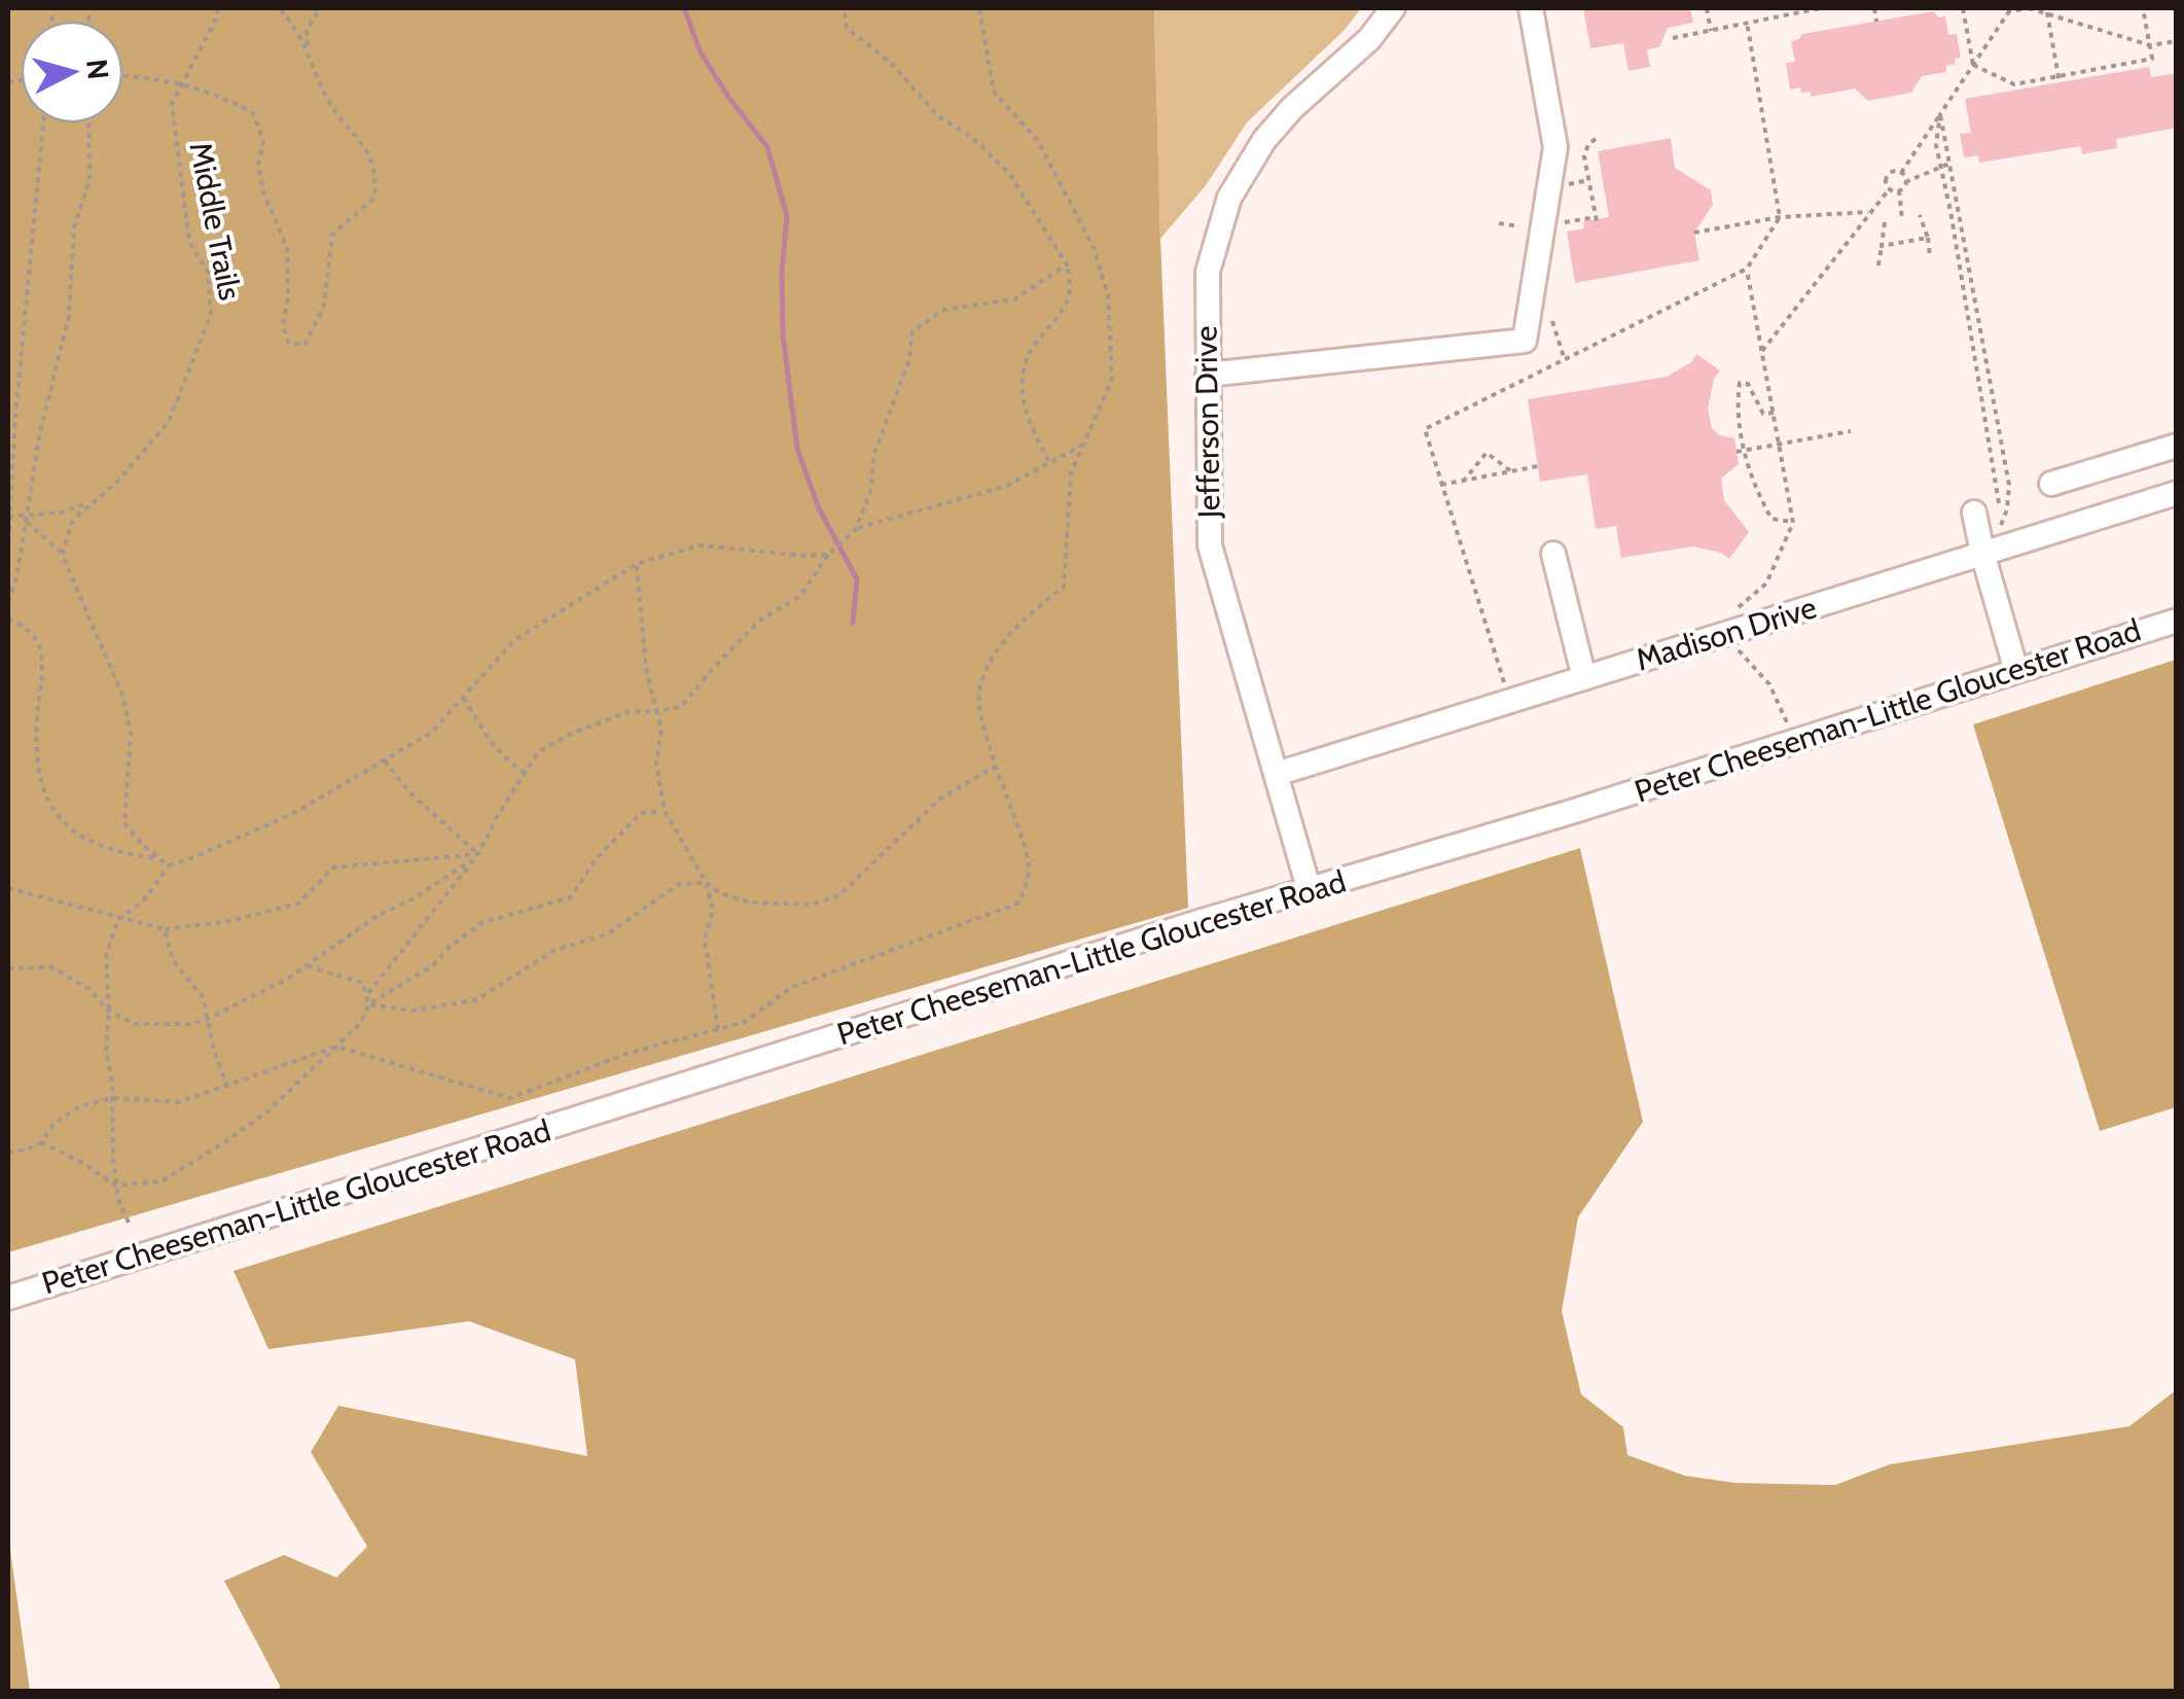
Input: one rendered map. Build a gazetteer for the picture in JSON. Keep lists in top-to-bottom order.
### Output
{
  "streets": {
    "street": ["Jefferson Drive", "Madison Drive", "Peter Cheeseman-Little Gloucester Road"],
    "path": ["Middle Trails"]
  },
  "crossings": [
    ["Jefferson Drive", "Madison Drive"],
    ["Jefferson Drive", "Peter Cheeseman-Little Gloucester Road"]
  ],
  "north": "right"
}
